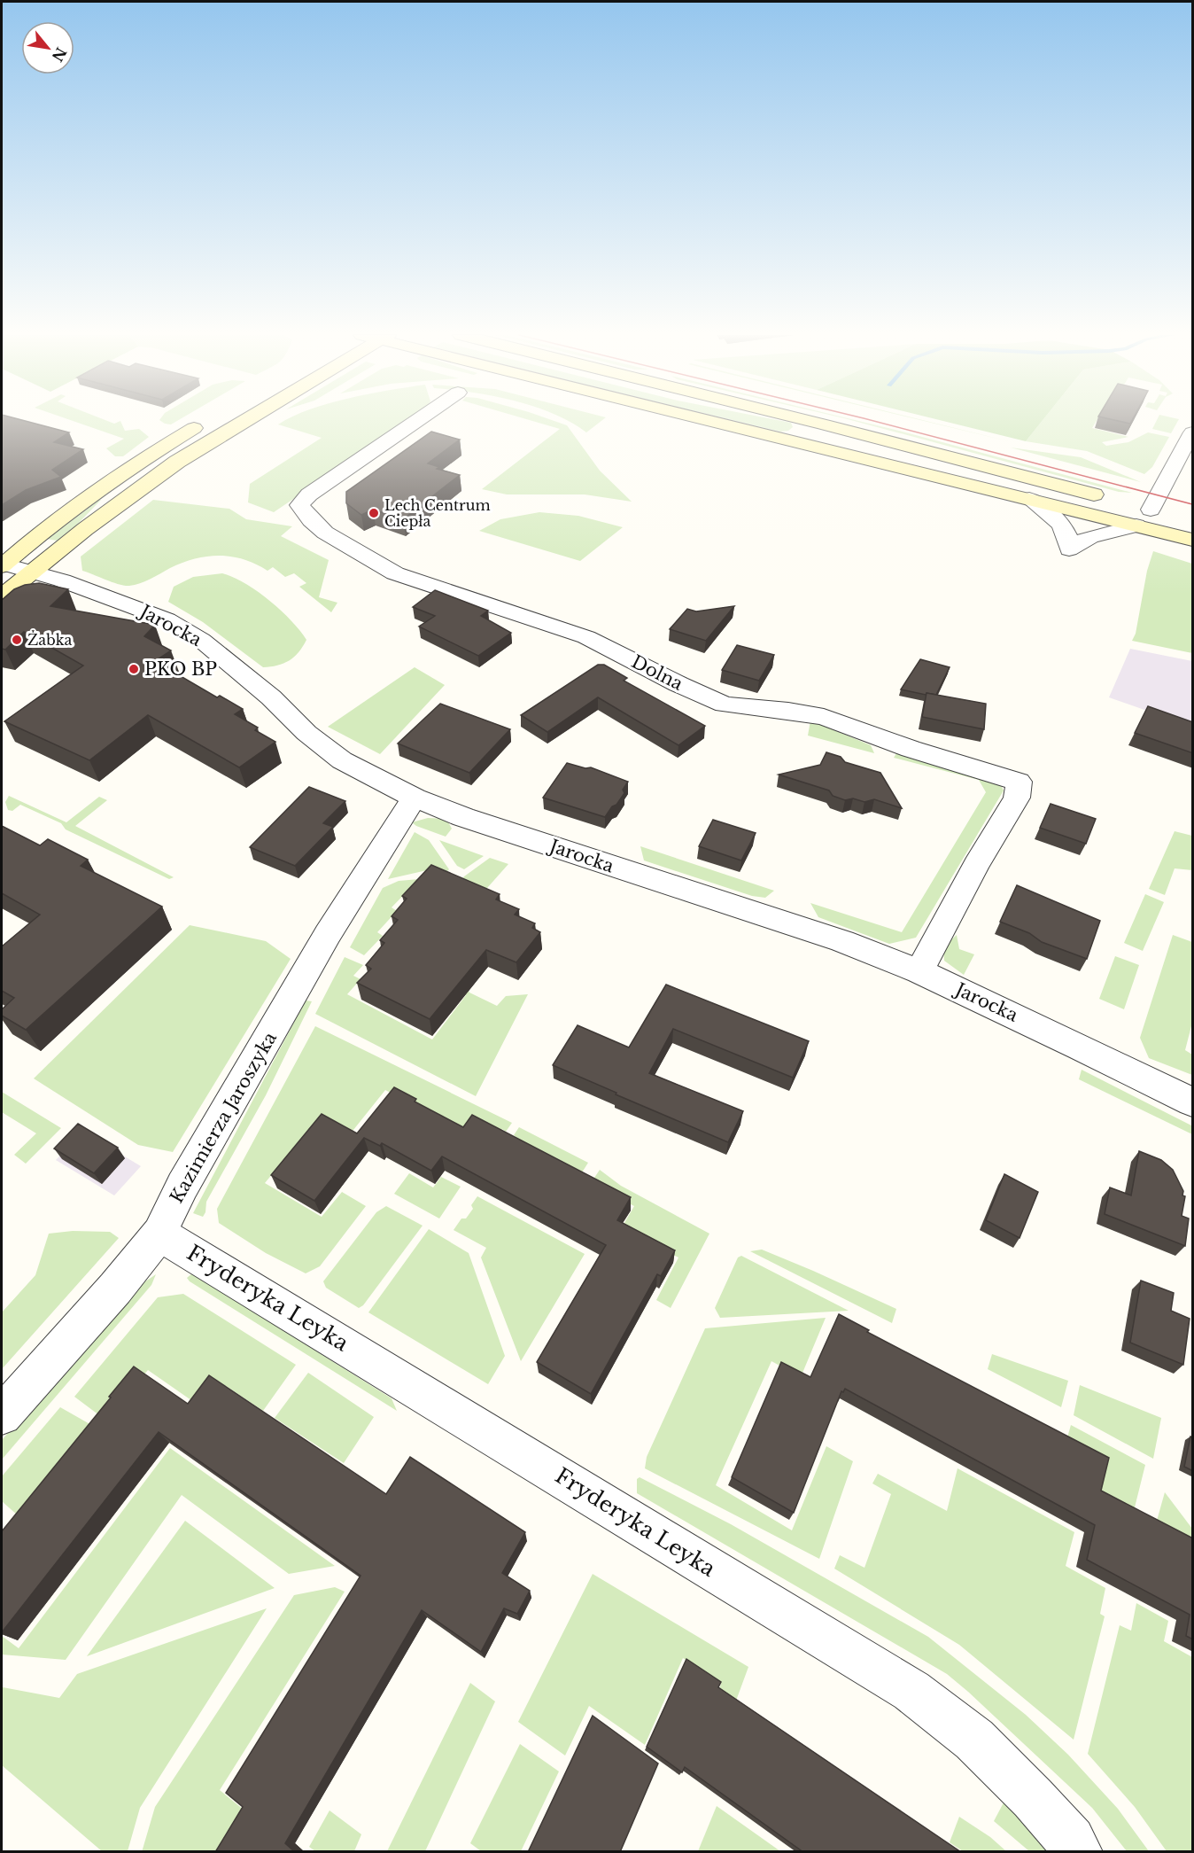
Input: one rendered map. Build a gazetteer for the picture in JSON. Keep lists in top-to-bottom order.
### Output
{
  "streets": {
    "street": [
      "Jarocka",
      "Dolna",
      "Kazimierza Jaroszyka",
      "Fryderyka Leyka"
    ]
  },
  "crossings": [
    ["Jarocka", "Dolna"],
    ["Jarocka", "Kazimierza Jaroszyka"],
    ["Kazimierza Jaroszyka", "Fryderyka Leyka"]
  ],
  "places": ["Lech Centrum Ciepła", "Żabka", "PKO BP"],
  "north": "bottom right"
}
